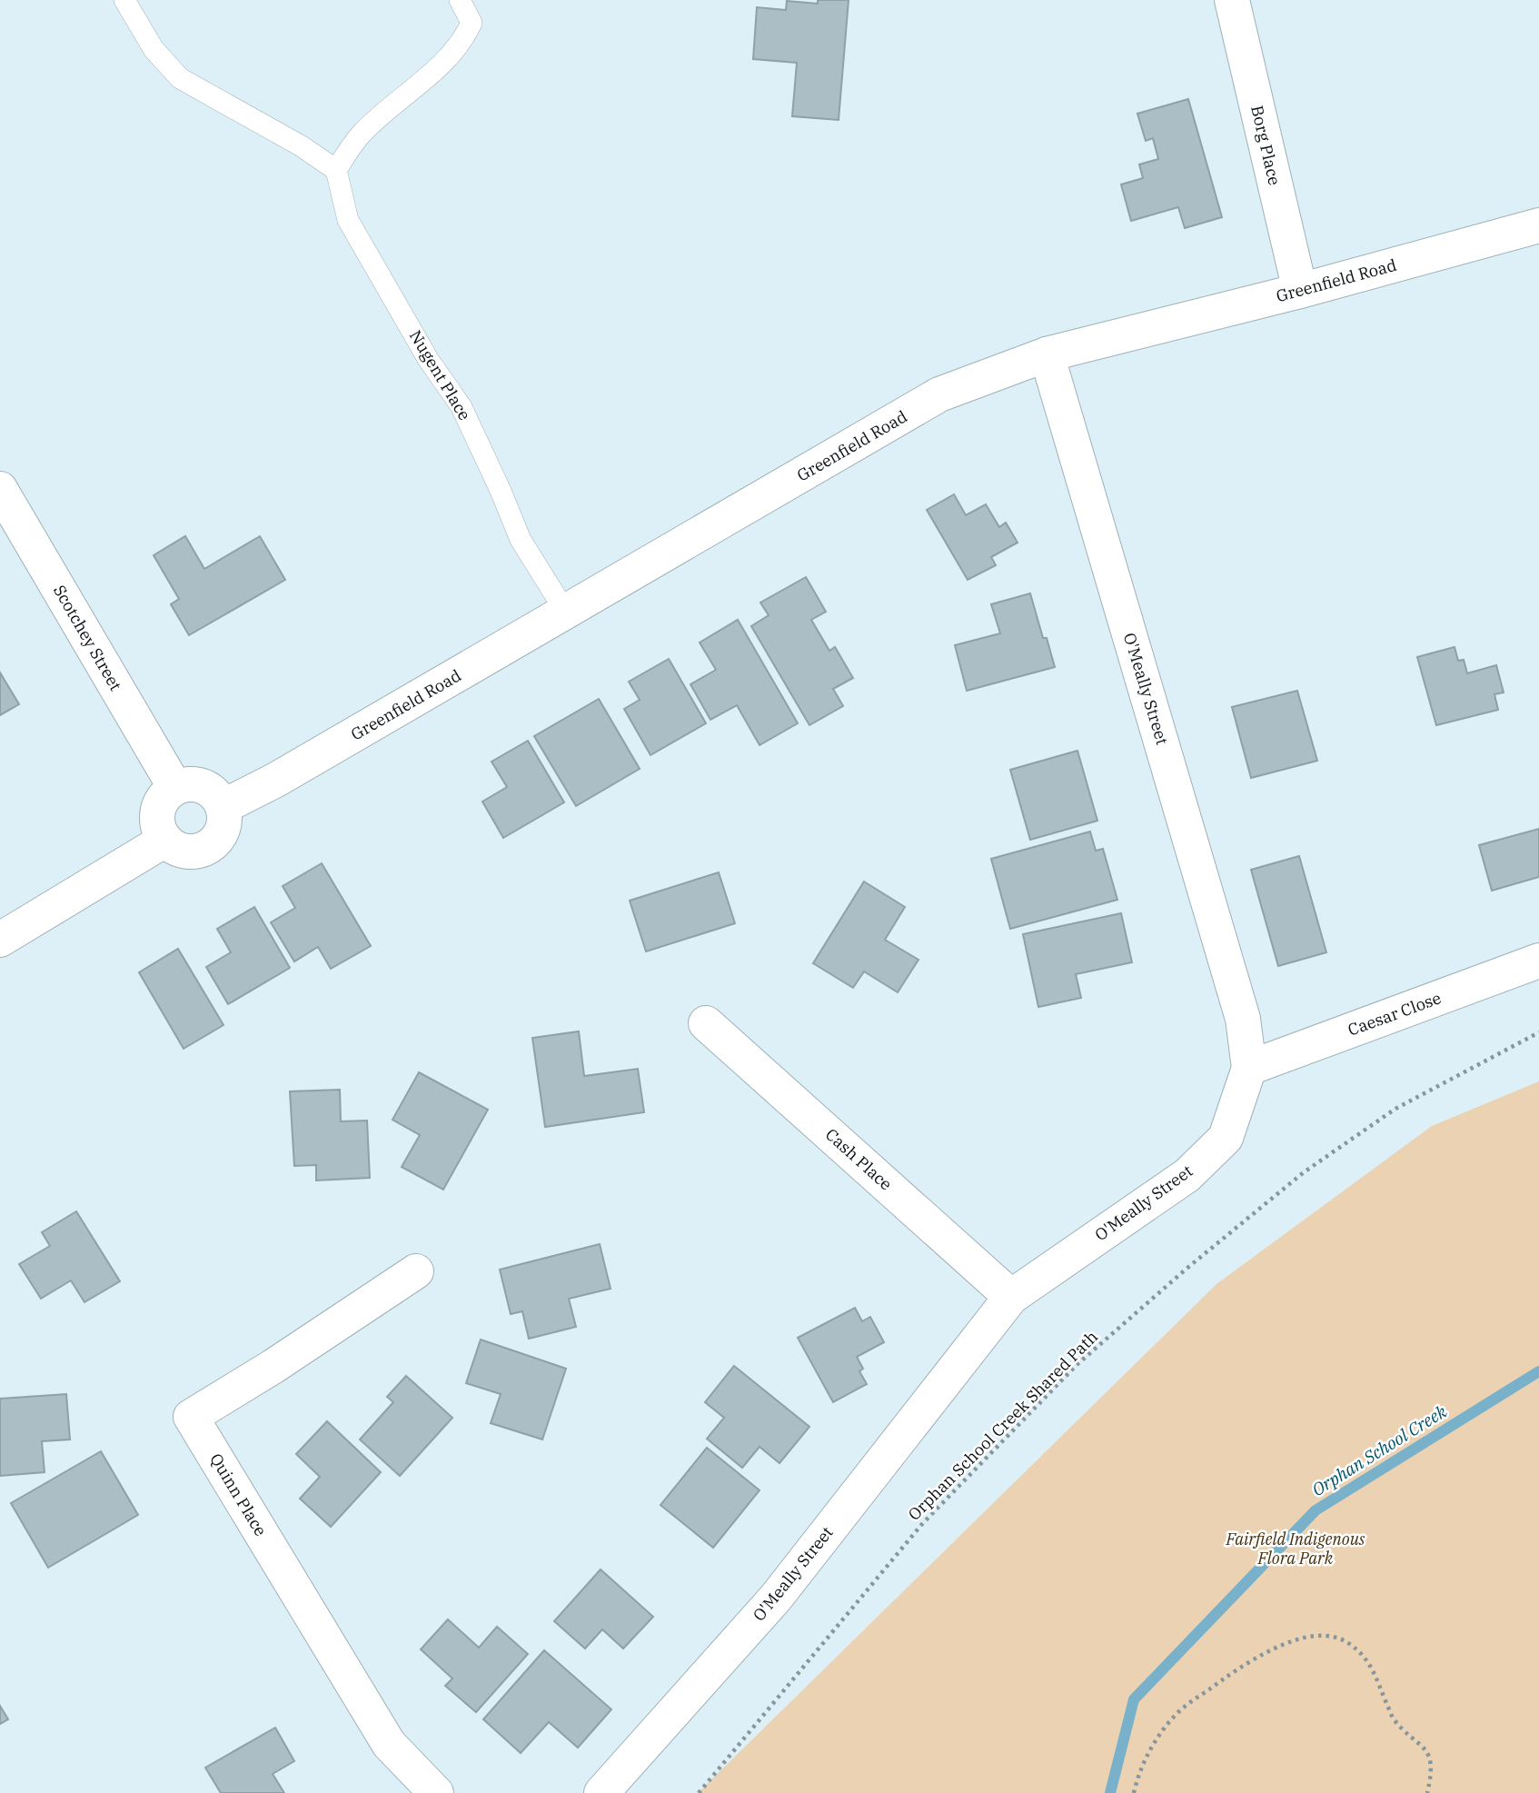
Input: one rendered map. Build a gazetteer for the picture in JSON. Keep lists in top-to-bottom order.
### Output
{
  "streets": {
    "street": [
      "Borg Place",
      "Greenfield Road",
      "Scotchey Street",
      "O'Meally Street",
      "Caesar Close",
      "Cash Place",
      "Quinn Place"
    ],
    "lane": ["Nugent Place"],
    "path": ["Orphan School Creek Shared Path"]
  },
  "crossings": [
    ["Borg Place", "Greenfield Road"],
    ["Greenfield Road", "Nugent Place"],
    ["Greenfield Road", "Scotchey Street"],
    ["Greenfield Road", "O'Meally Street"],
    ["O'Meally Street", "Caesar Close"],
    ["O'Meally Street", "Cash Place"]
  ],
  "water": ["Orphan School Creek"],
  "parks": ["Fairfield Indigenous Flora Park"]
}
